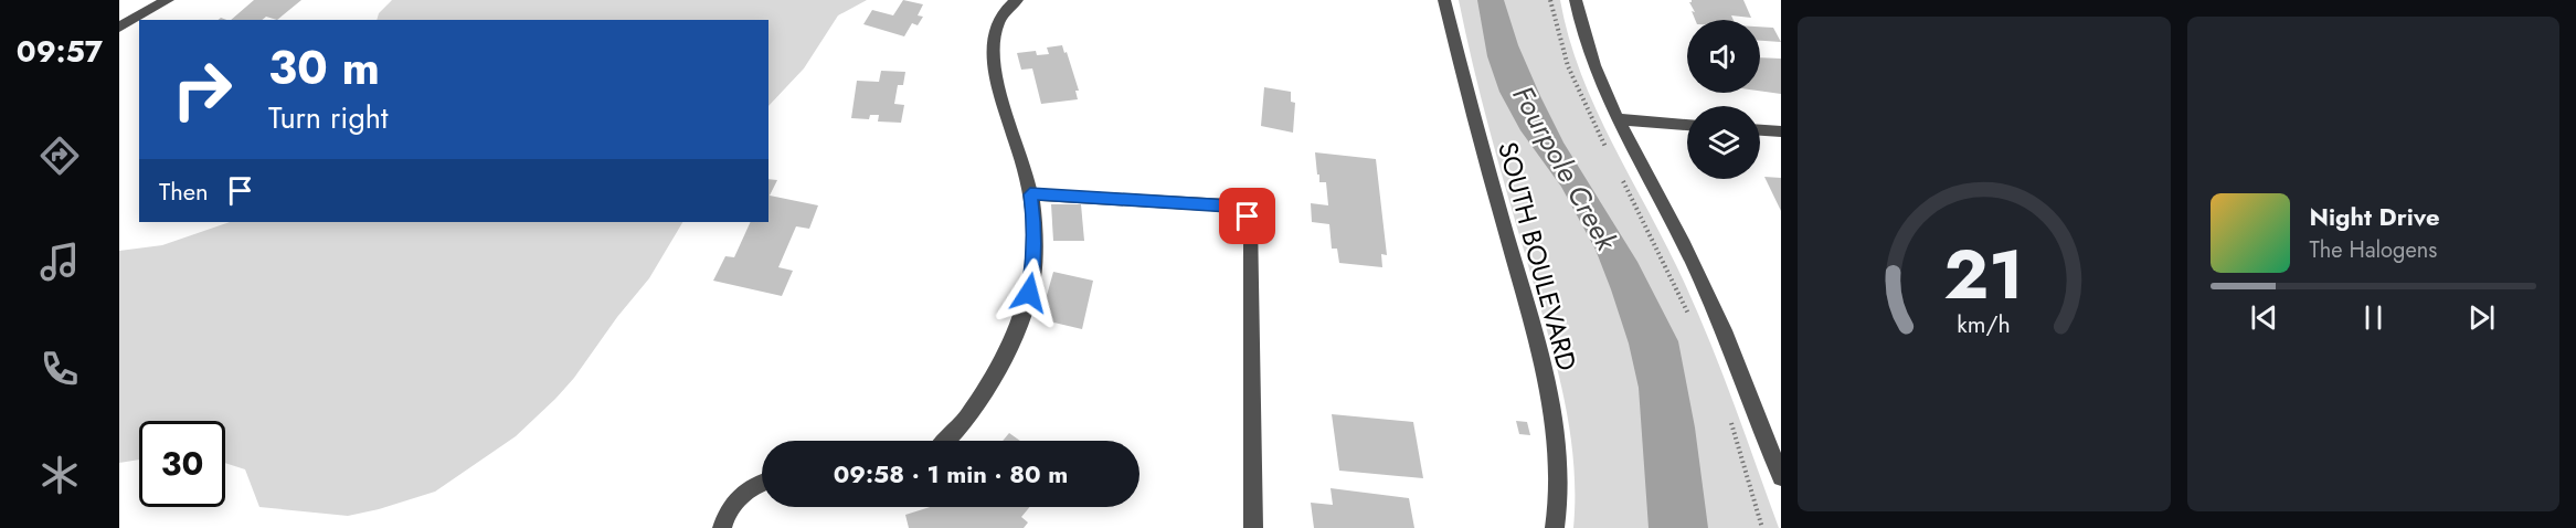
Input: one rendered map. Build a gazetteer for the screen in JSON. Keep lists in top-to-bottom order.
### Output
{
  "streets": {
    "street": ["SOUTH BOULEVARD"]
  },
  "water": ["Fourpole Creek"],
  "page": {
    "tabs": "09:57",
    "turn": ["30 m", "Turn right"],
    "then": "Then",
    "song": ["Night Drive", "The Halogens"],
    "limit": "30",
    "trip": "09:58 · 1 min · 80 m",
    "gauge": ["21", "km/h"]
  }
}
